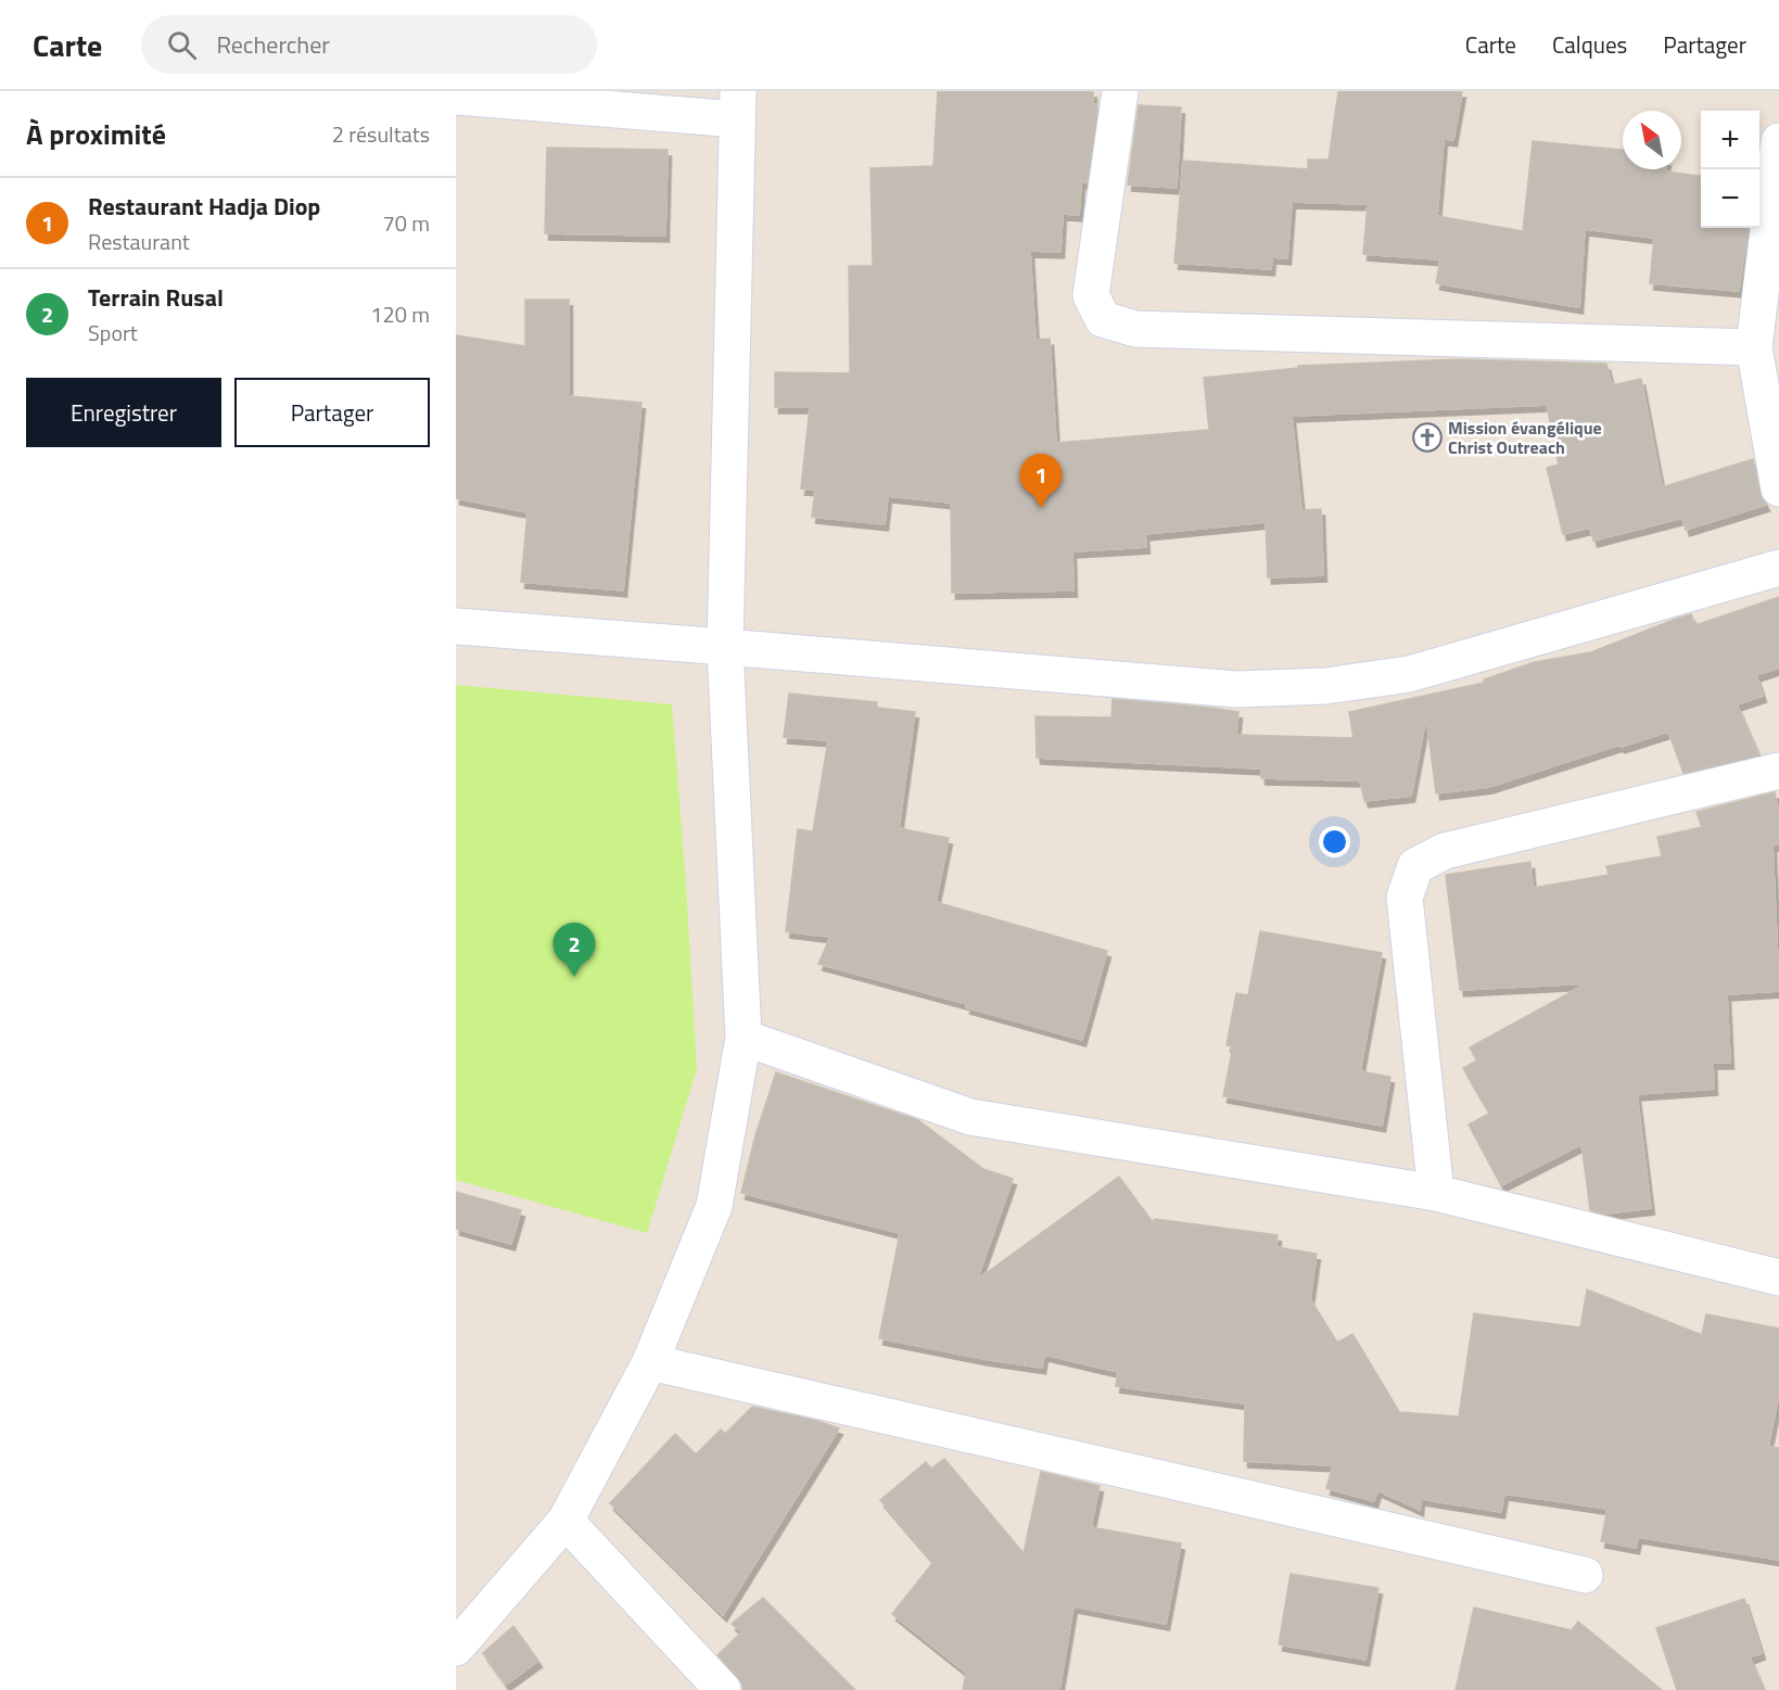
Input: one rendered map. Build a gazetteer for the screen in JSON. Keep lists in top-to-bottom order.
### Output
{
  "places": {
    "church": ["Mission évangélique Christ Outreach"]
  },
  "north": "top left",
  "page": {
    "header": "Carte",
    "search": "Rechercher",
    "nav": ["Carte", "Calques", "Partager"],
    "heading": ["À proximité", "2 résultats"],
    "map_buttons": ["+", "−"],
    "list": [
      {
        "mark": "1",
        "name": "Restaurant Hadja Diop",
        "note": "Restaurant",
        "value": "70 m"
      },
      {
        "mark": "2",
        "name": "Terrain Rusal",
        "note": "Sport",
        "value": "120 m"
      }
    ],
    "buttons": ["Enregistrer", "Partager"],
    "pins": ["1", "2"]
  }
}
